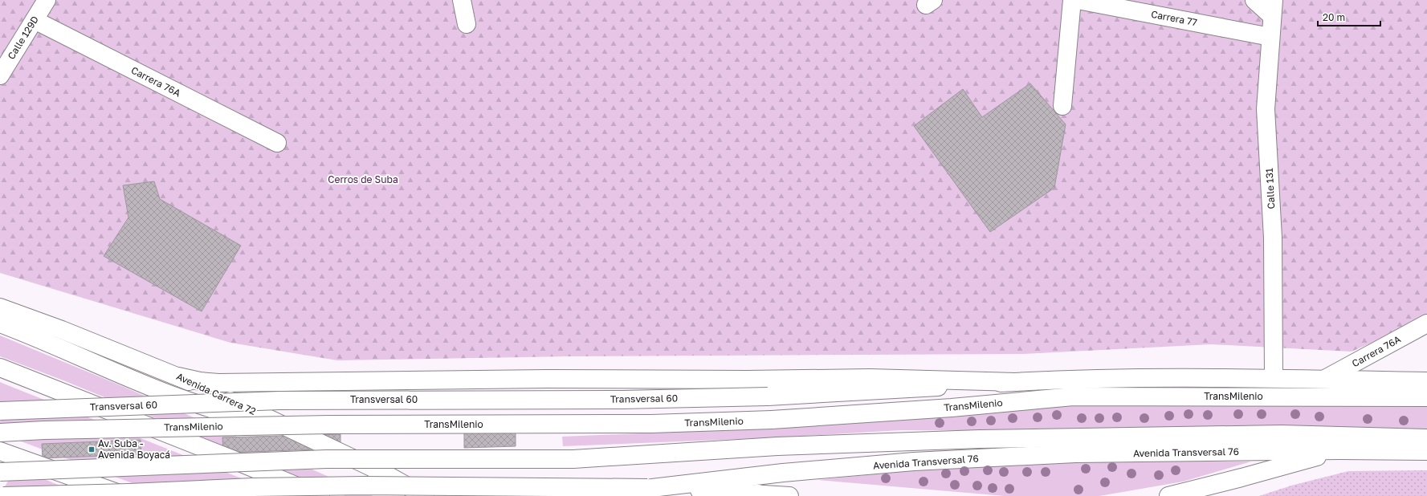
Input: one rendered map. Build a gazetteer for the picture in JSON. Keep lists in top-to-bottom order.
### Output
{
  "streets": {
    "main road": [
      "Carrera 77",
      "Calle 129D",
      "Carrera 76A",
      "Calle 131",
      "Avenida Carrera 72",
      "TransMilenio",
      "Transversal 60",
      "Avenida Transversal 76"
    ]
  },
  "crossings": [
    ["Carrera 77", "Calle 131"],
    ["Calle 129D", "Carrera 76A"]
  ],
  "parks": ["Cerros de Suba"],
  "places": {
    "transit": ["Av. Suba - Avenida Boyacá"]
  },
  "scale_bar": "20 m"
}
